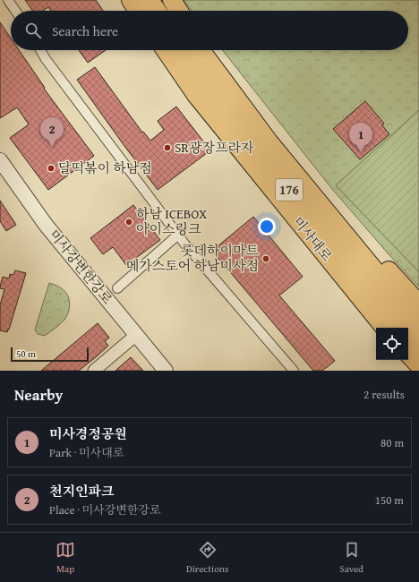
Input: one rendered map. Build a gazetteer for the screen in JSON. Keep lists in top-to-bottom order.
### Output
{
  "streets": {
    "main road": ["176", "미사대로"],
    "street": ["미사강변한강로"]
  },
  "places": [
    "SR광장프라자",
    "달떡볶이 하남점",
    "하남 ICEBOX 아이스링크",
    "롯데하이마트 메가스토어 하남미사점"
  ],
  "scale_bar": "50 m",
  "page": {
    "search": "Search here",
    "pins": ["2", "1"],
    "scale": "50 m",
    "heading": ["Nearby", "2 results"],
    "list": [
      {
        "mark": "1",
        "name": "미사경정공원",
        "note": "Park · 미사대로",
        "value": "80 m"
      },
      {
        "mark": "2",
        "name": "천지인파크",
        "note": "Place · 미사강변한강로",
        "value": "150 m"
      }
    ],
    "nav": ["Map", "Directions", "Saved"]
  }
}
